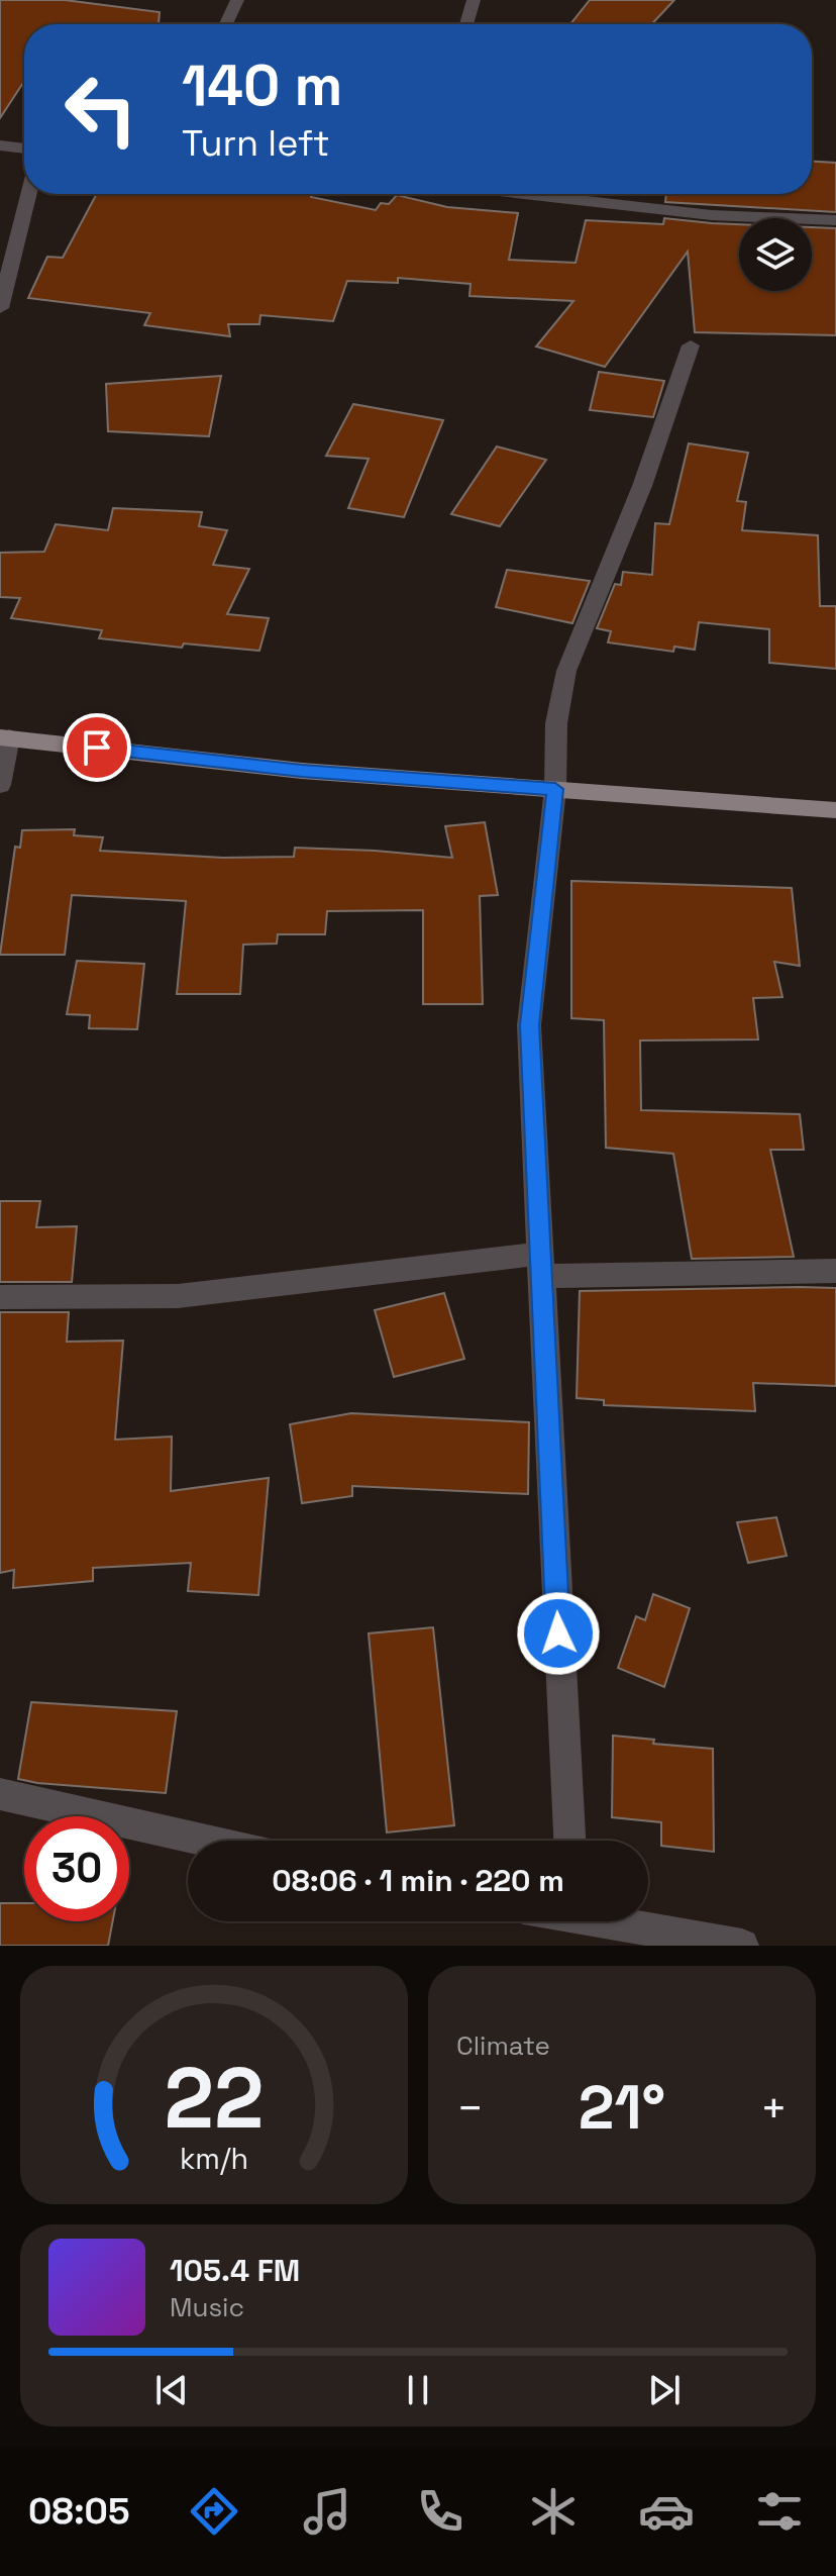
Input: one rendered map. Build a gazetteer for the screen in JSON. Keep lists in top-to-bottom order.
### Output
{
  "page": {
    "turn": ["140 m", "Turn left"],
    "limit": "30",
    "trip": "08:06 · 1 min · 220 m",
    "tile": "Climate",
    "heat": ["−", "21°", "+"],
    "song": ["105.4 FM", "Music"],
    "tabs": "08:05",
    "gauge": ["22", "km/h"]
  }
}
